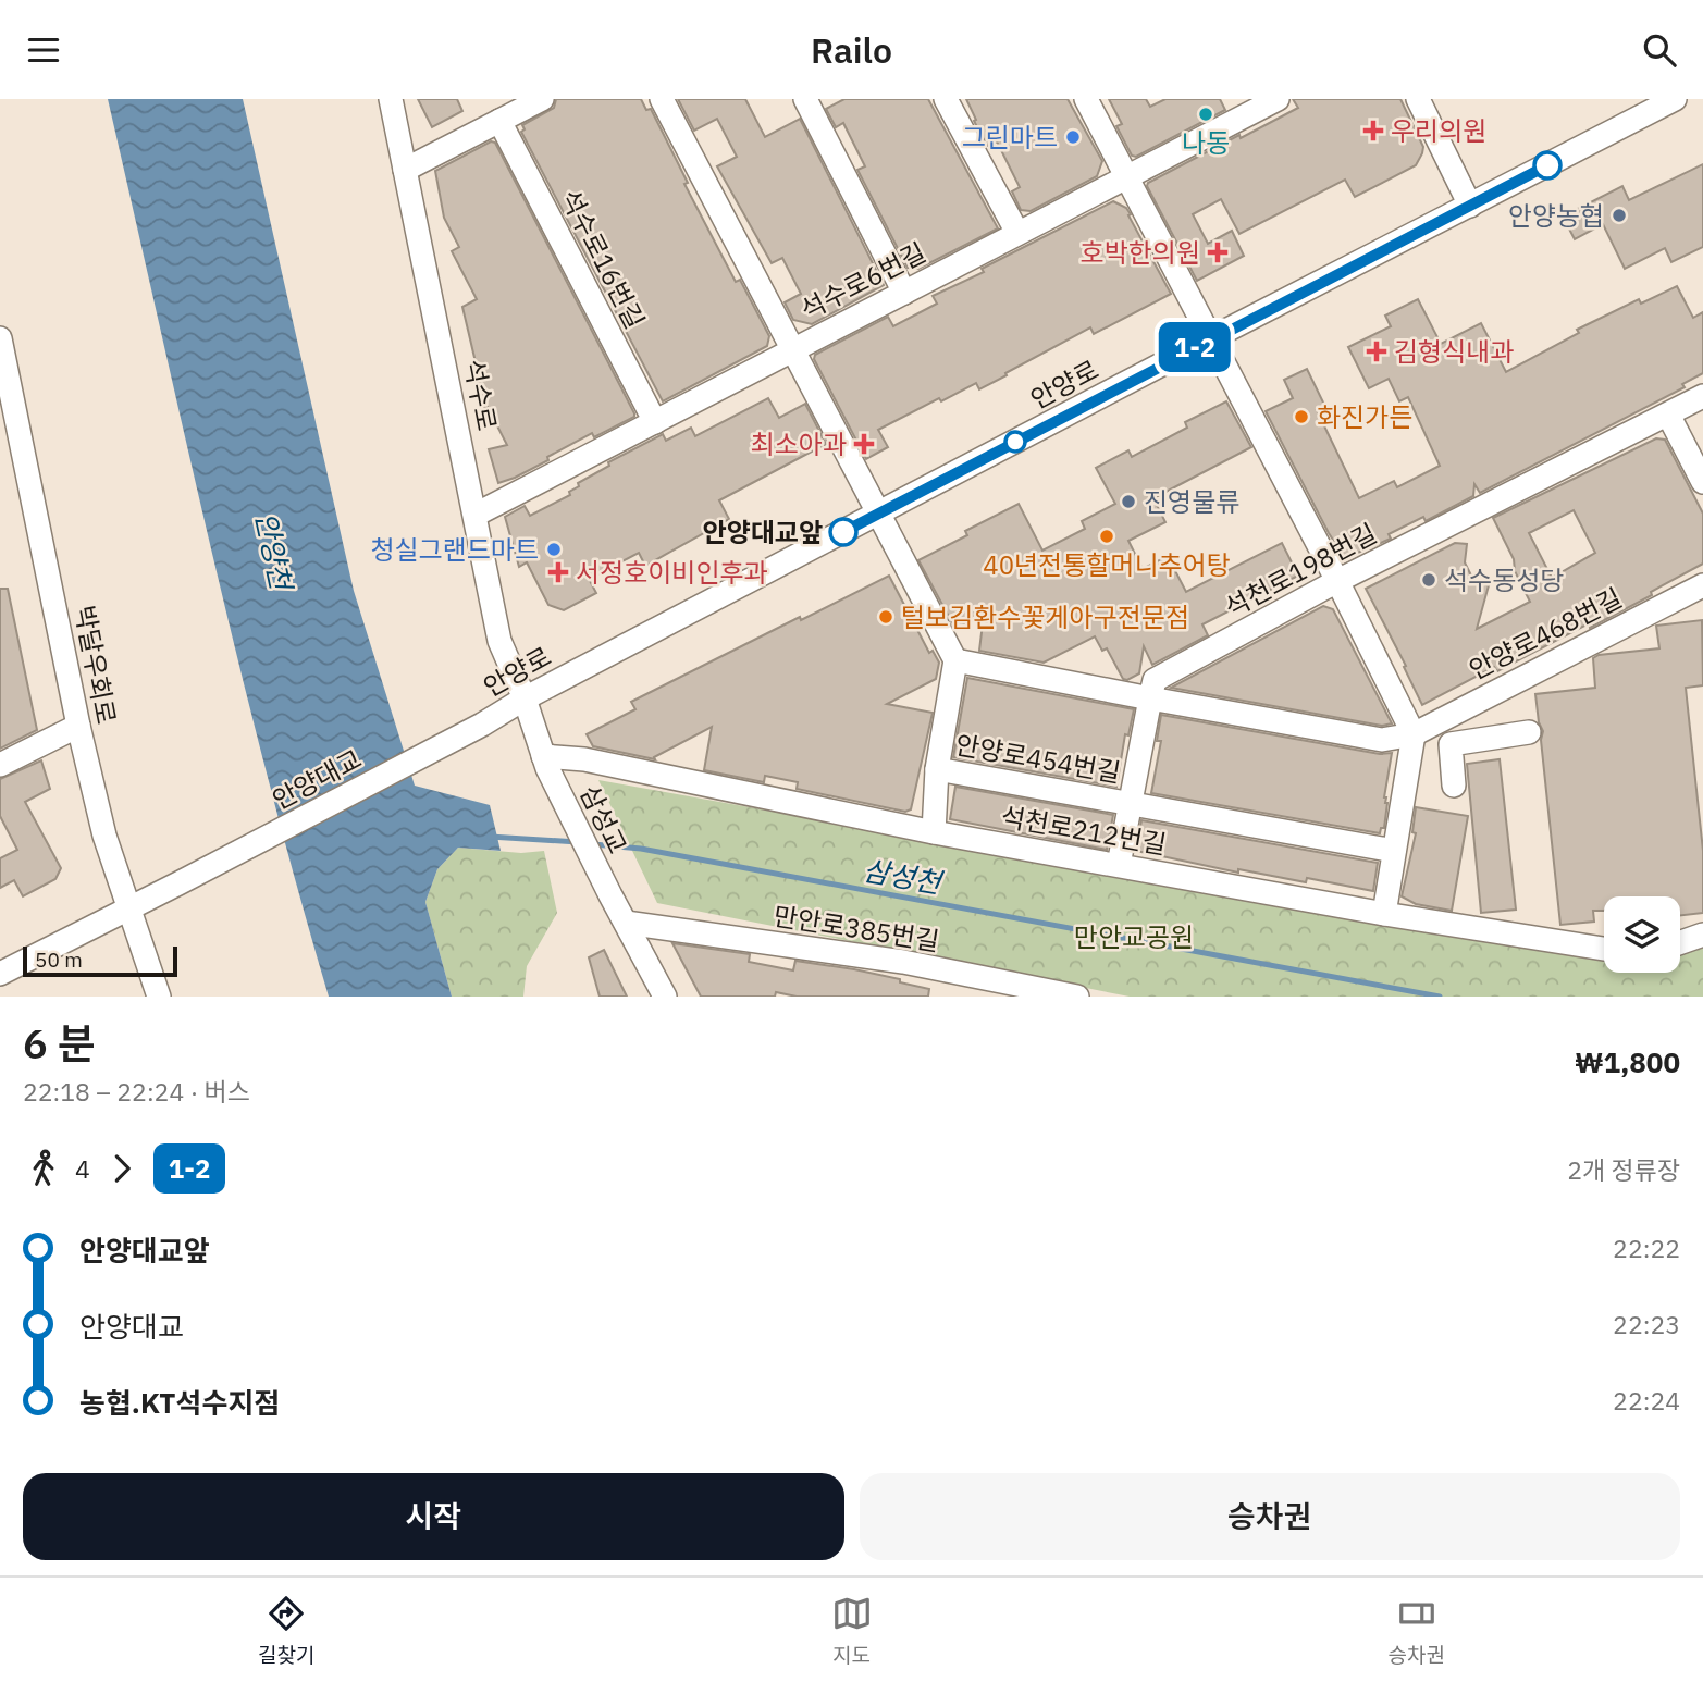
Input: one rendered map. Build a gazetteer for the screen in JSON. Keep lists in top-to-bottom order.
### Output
{
  "streets": {
    "street": [
      "석수로16번길",
      "석수로6번길",
      "안양로",
      "석수로",
      "석천로198번길",
      "안양로468번길",
      "박달우회로",
      "안양로454번길",
      "안양대교",
      "삼성교",
      "석천로212번길",
      "만안로385번길"
    ]
  },
  "crossings": [
    ["석수로16번길", "석수로6번길"],
    ["석수로6번길", "석수로"],
    ["안양로", "석수로"],
    ["안양로", "안양대교"],
    ["안양로", "삼성교"],
    ["석수로", "삼성교"],
    ["석천로198번길", "안양로468번길"],
    ["박달우회로", "안양대교"],
    ["안양로454번길", "석천로212번길"],
    ["삼성교", "석천로212번길"],
    ["삼성교", "만안로385번길"]
  ],
  "water": ["안양천", "삼성천"],
  "parks": ["만안교공원"],
  "places": {
    "other": [
      "나동",
      "그린마트",
      "안양농협",
      "화진가든",
      "진영물류",
      "안양대교앞",
      "40년전통할머니추어탕",
      "청실그랜드마트",
      "석수동성당",
      "털보김환수꽃게아구전문점"
    ],
    "health": [
      "우리의원",
      "호박한의원",
      "김형식내과",
      "최소아과",
      "서정호이비인후과"
    ]
  },
  "lines": ["bus line 1-2"],
  "scale_bar": "50 m",
  "page": {
    "header": "Railo",
    "on_map": "1-2",
    "scale": "50 m",
    "heading": ["6 분", "22:18 – 22:24 · 버스", "₩1,800"],
    "legs": ["4", "1-2", "2개 정류장"],
    "list": [
      {
        "name": "안양대교앞",
        "value": "22:22"
      },
      {
        "name": "안양대교",
        "value": "22:23"
      },
      {
        "name": "농협.KT석수지점",
        "value": "22:24"
      }
    ],
    "buttons": ["시작", "승차권"],
    "tabs": ["길찾기", "지도", "승차권"]
  }
}
